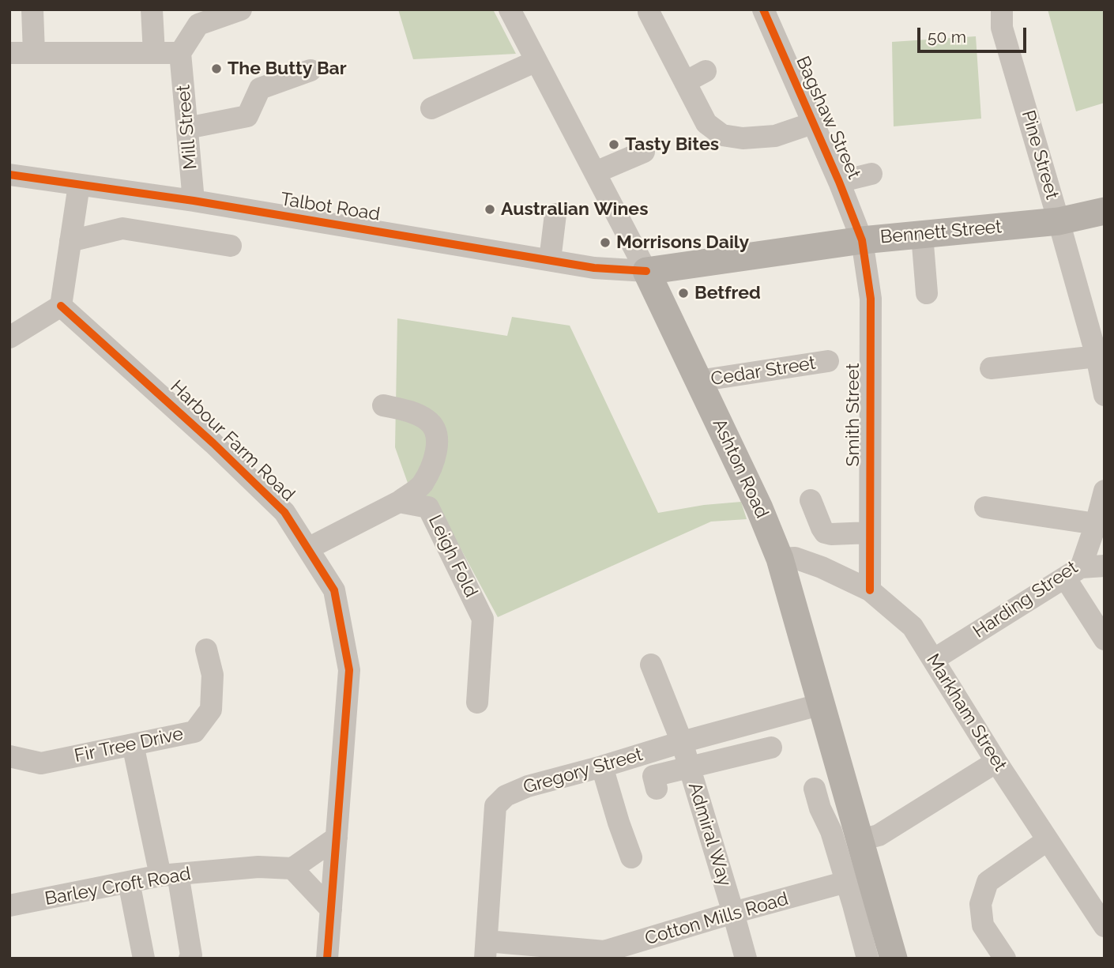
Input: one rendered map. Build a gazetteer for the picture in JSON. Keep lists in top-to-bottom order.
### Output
{
  "streets": {
    "main road": ["Bennett Street", "Ashton Road"],
    "street": [
      "Bagshaw Street",
      "Mill Street",
      "Pine Street",
      "Talbot Road",
      "Cedar Street",
      "Smith Street",
      "Harbour Farm Road",
      "Leigh Fold",
      "Harding Street",
      "Markham Street",
      "Fir Tree Drive",
      "Gregory Street",
      "Admiral Way",
      "Barley Croft Road",
      "Cotton Mills Road"
    ]
  },
  "crossings": [
    ["Bagshaw Street", "Bennett Street"],
    ["Bagshaw Street", "Smith Street"],
    ["Mill Street", "Talbot Road"],
    ["Pine Street", "Bennett Street"],
    ["Talbot Road", "Bennett Street"],
    ["Talbot Road", "Ashton Road"],
    ["Bennett Street", "Smith Street"],
    ["Bennett Street", "Ashton Road"],
    ["Cedar Street", "Ashton Road"],
    ["Smith Street", "Markham Street"],
    ["Ashton Road", "Markham Street"],
    ["Ashton Road", "Gregory Street"],
    ["Harding Street", "Markham Street"],
    ["Gregory Street", "Admiral Way"],
    ["Gregory Street", "Cotton Mills Road"],
    ["Admiral Way", "Cotton Mills Road"]
  ],
  "places": [
    "The Butty Bar",
    "Tasty Bites",
    "Australian Wines",
    "Morrisons Daily",
    "Betfred"
  ],
  "scale_bar": "50 m"
}
